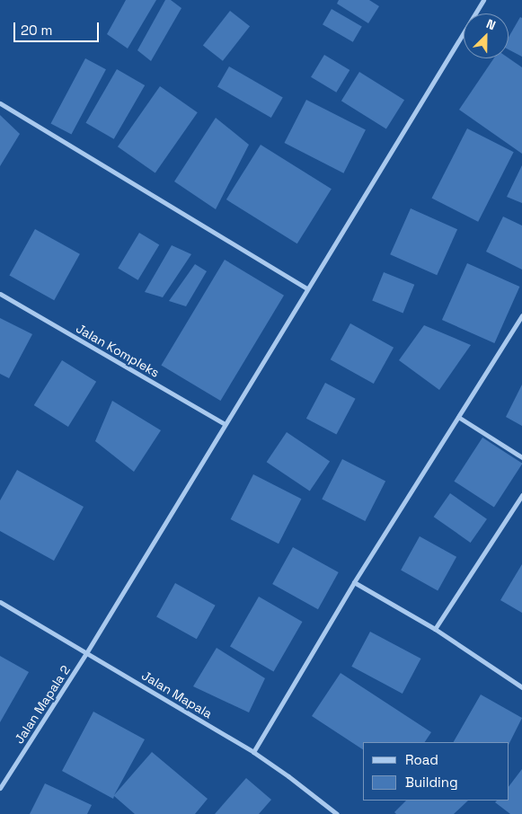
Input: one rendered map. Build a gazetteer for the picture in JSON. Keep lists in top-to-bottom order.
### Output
{
  "streets": {
    "street": ["Jalan Kompleks", "Jalan Mapala", "Jalan Mapala 2"]
  },
  "crossings": [
    ["Jalan Kompleks", "Jalan Mapala 2"],
    ["Jalan Mapala", "Jalan Mapala 2"]
  ],
  "legend": ["Road", "Building"],
  "scale_bar": "20 m",
  "north": "top right"
}
